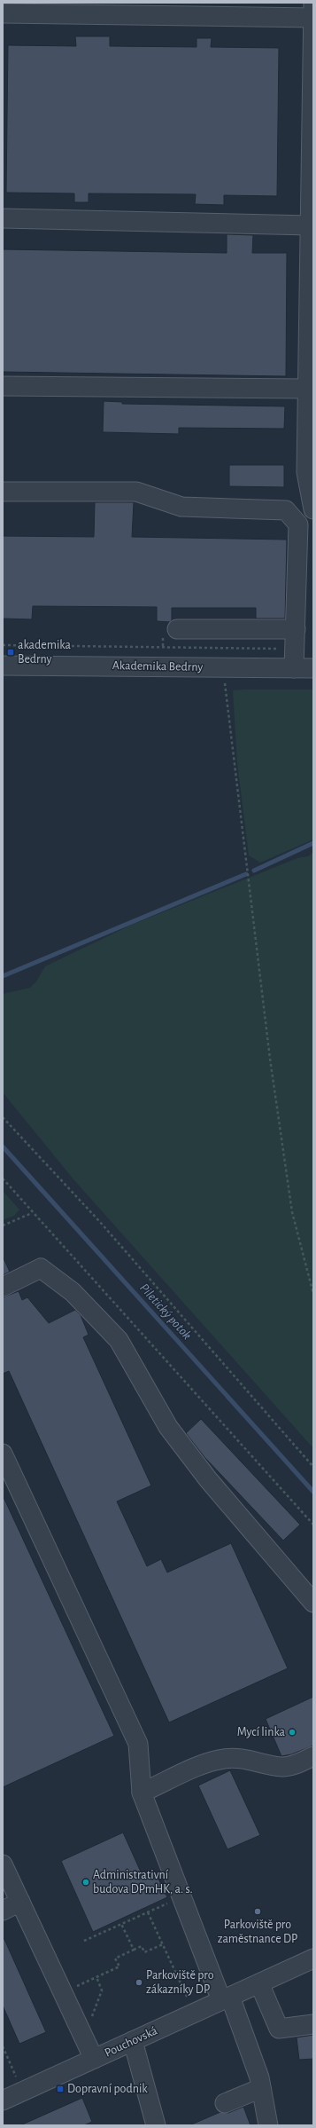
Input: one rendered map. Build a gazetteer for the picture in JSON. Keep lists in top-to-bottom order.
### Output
{
  "streets": {
    "street": ["Akademika Bedrny", "Pouchovská"]
  },
  "water": ["Piletický potok"],
  "places": {
    "transit": ["akademika Bedrny", "Dopravní podnik"],
    "other": [
      "Mycí linka",
      "Administrativní budova DPmHK, a. s.",
      "Parkoviště pro zaměstnance DP",
      "Parkoviště pro zákazníky DP"
    ]
  }
}
